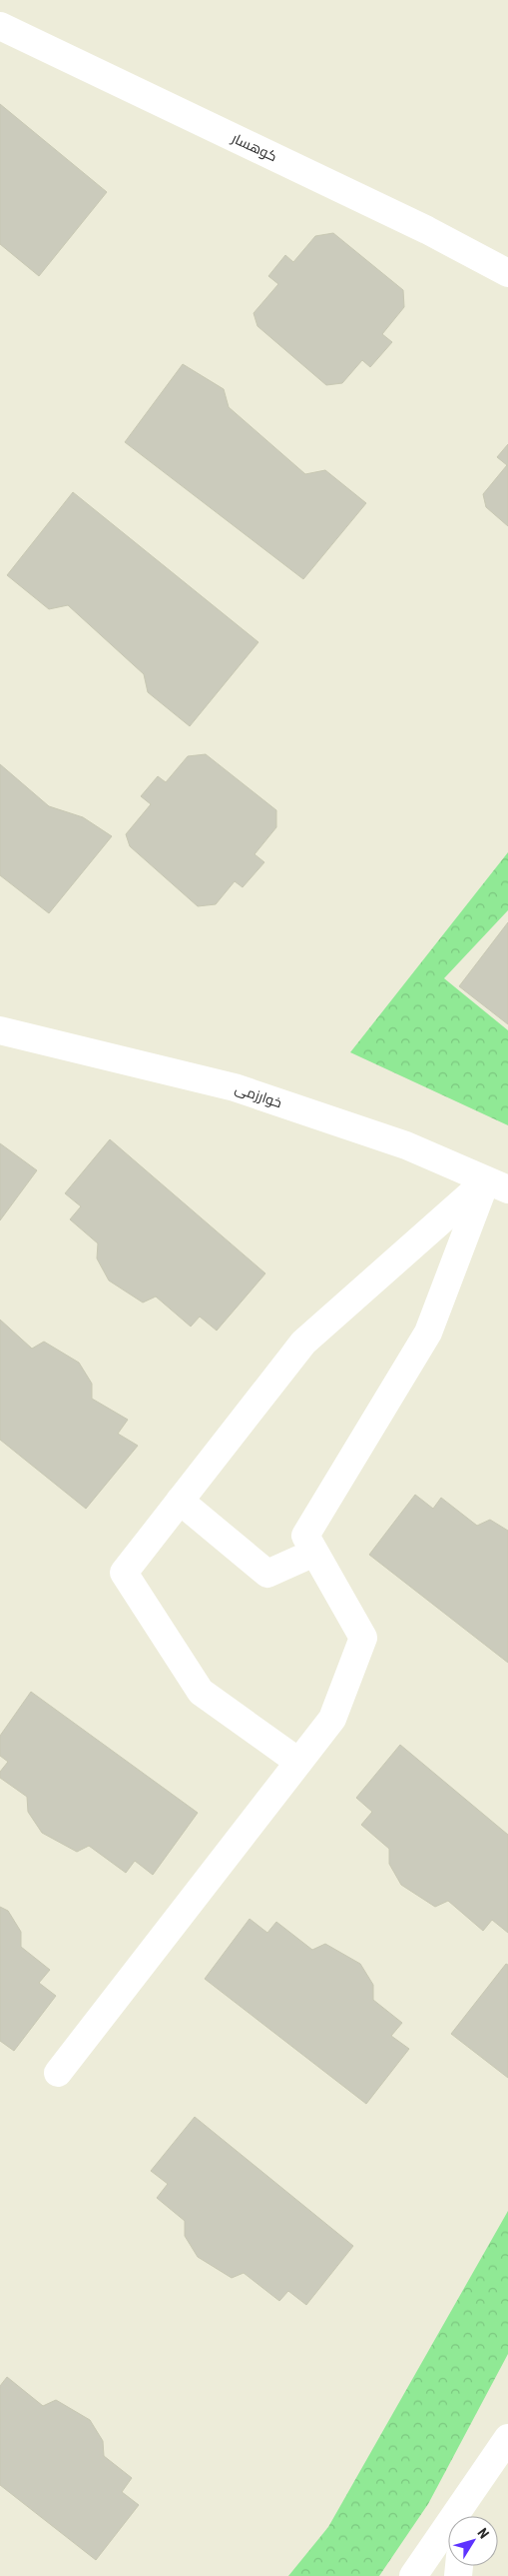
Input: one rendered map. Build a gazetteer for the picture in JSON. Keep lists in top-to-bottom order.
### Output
{
  "streets": {
    "street": ["کوهسار", "خوارزمی"]
  },
  "north": "top right"
}
